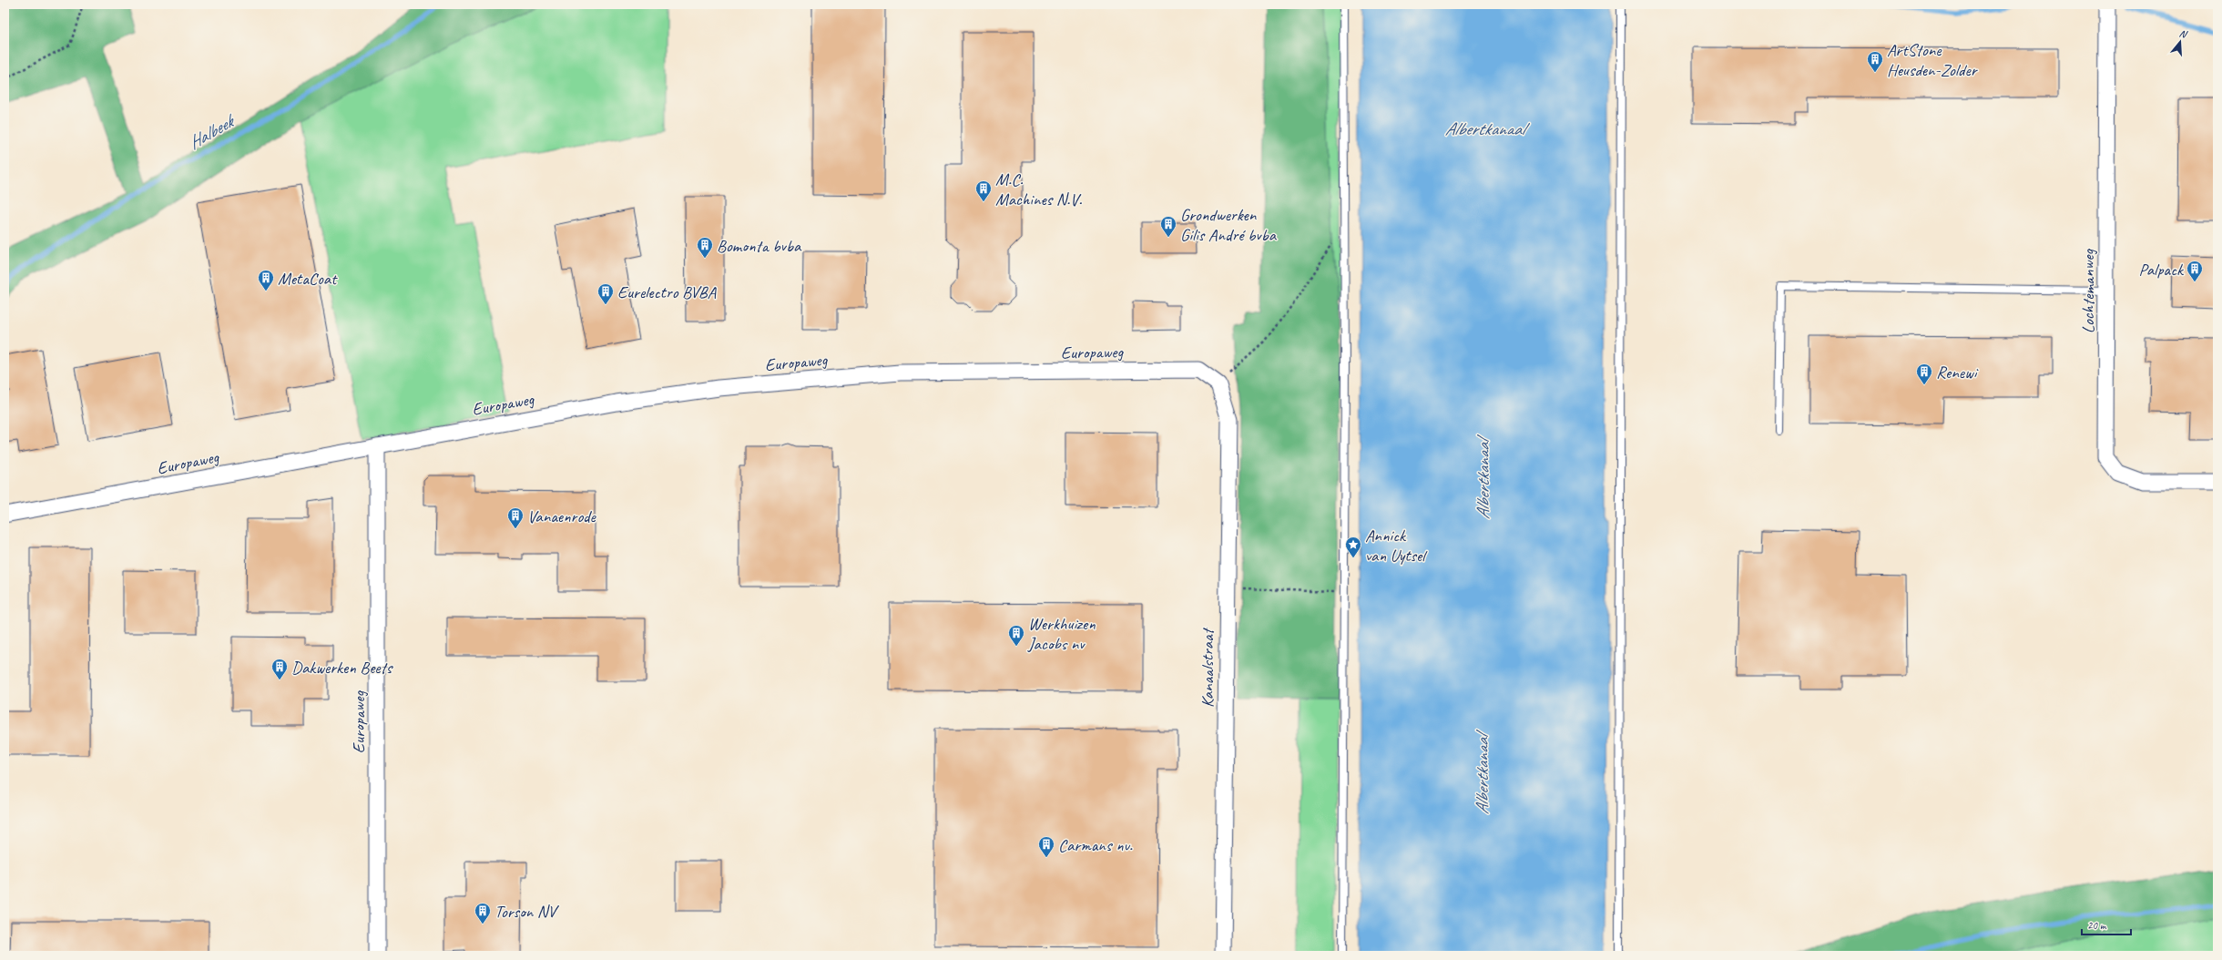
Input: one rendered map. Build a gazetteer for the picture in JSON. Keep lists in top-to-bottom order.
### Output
{
  "streets": {
    "street": ["Lochtemanweg", "Europaweg", "Kanaalstraat"]
  },
  "crossings": [
    ["Europaweg", "Kanaalstraat"]
  ],
  "water": ["Albertkanaal", "Halbeek"],
  "places": {
    "building": [
      "ArtStone Heusden-Zolder",
      "M.C. Machines N.V.",
      "Grondwerken Gilis André bvba",
      "Bomonta bvba",
      "Palpack",
      "MetaCoat",
      "Eurelectro BVBA",
      "Renewi",
      "Vanaenrode",
      "Werkhuizen Jacobs nv",
      "Dakwerken Beets",
      "Carmans nv.",
      "Torson NV"
    ],
    "place": ["Annick van Uytsel"]
  },
  "scale_bar": "20 m",
  "north": "top"
}
